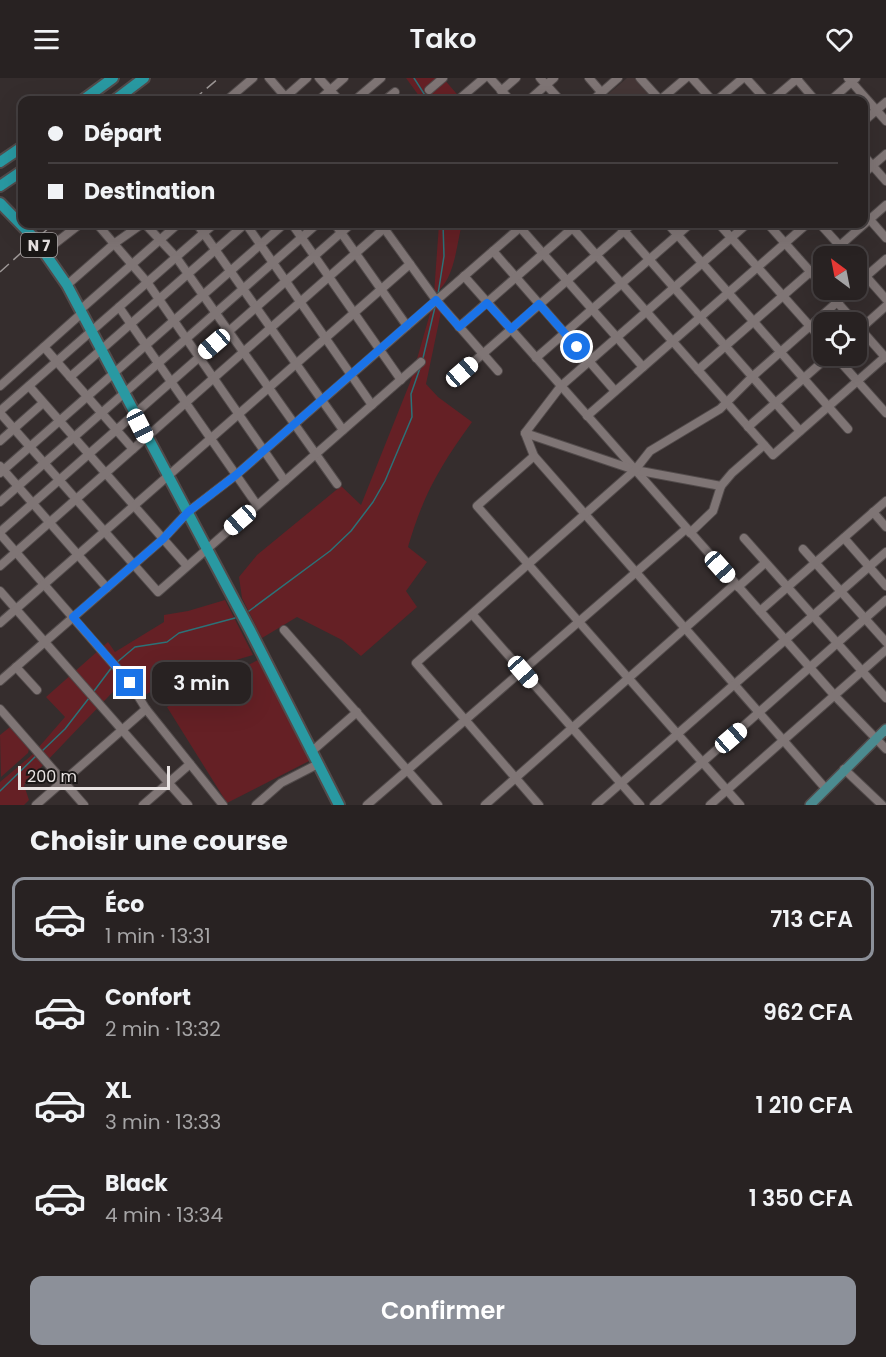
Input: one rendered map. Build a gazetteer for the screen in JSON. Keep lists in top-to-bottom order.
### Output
{
  "streets": {
    "highway": ["N 7"]
  },
  "scale_bar": "200 m",
  "north": "top left",
  "page": {
    "header": "Tako",
    "banner": ["Départ", "Destination"],
    "bubble": "3 min",
    "scale": "200 m",
    "heading": "Choisir une course",
    "list": [
      {
        "name": "Éco",
        "note": "1 min · 13:31",
        "value": "713 CFA"
      },
      {
        "name": "Confort",
        "note": "2 min · 13:32",
        "value": "962 CFA"
      },
      {
        "name": "XL",
        "note": "3 min · 13:33",
        "value": "1 210 CFA"
      },
      {
        "name": "Black",
        "note": "4 min · 13:34",
        "value": "1 350 CFA"
      }
    ],
    "buttons": "Confirmer"
  }
}
